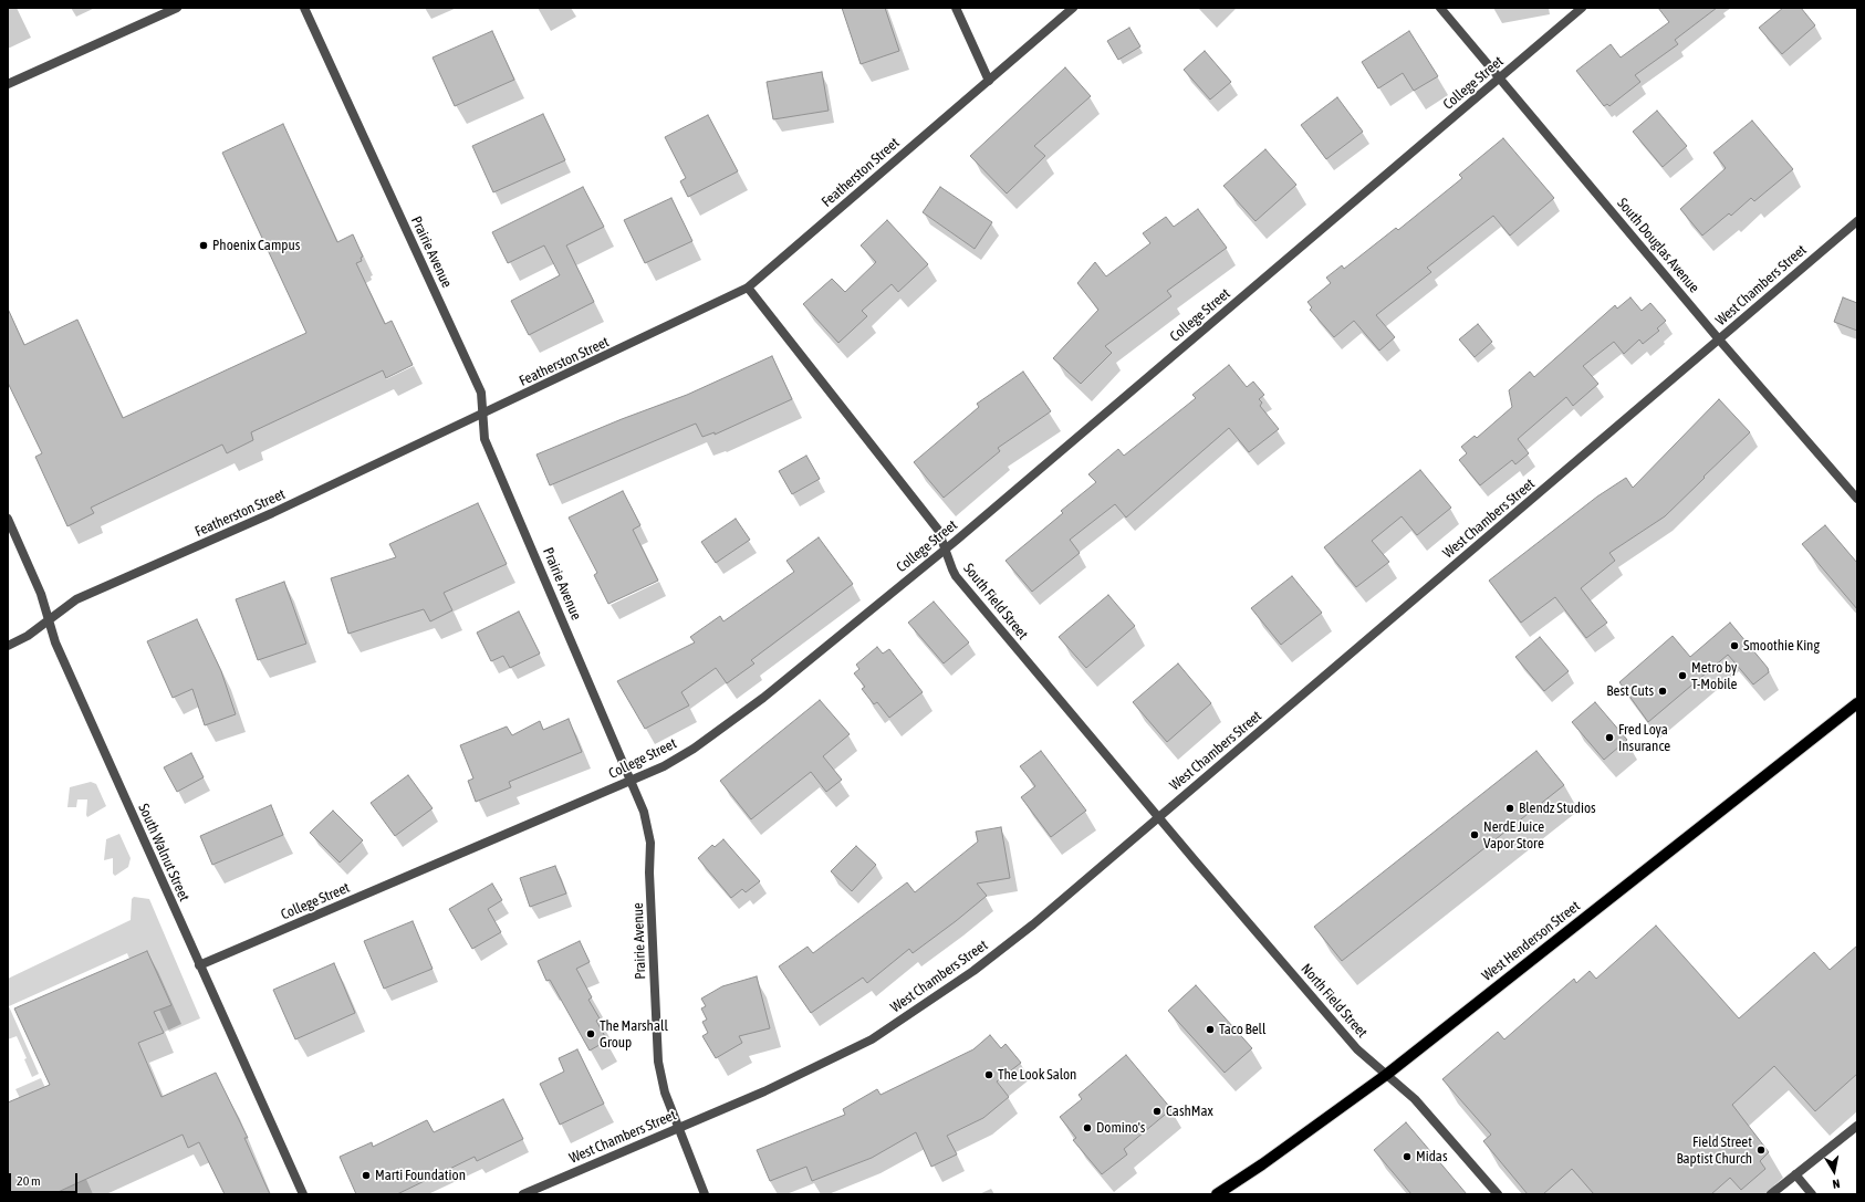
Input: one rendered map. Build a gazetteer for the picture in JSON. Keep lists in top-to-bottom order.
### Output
{
  "streets": {
    "main road": ["West Henderson Street"],
    "street": [
      "College Street",
      "Featherston Street",
      "South Douglas Avenue",
      "Prairie Avenue",
      "West Chambers Street",
      "South Field Street",
      "South Walnut Street",
      "North Field Street"
    ]
  },
  "crossings": [
    ["College Street", "South Douglas Avenue"],
    ["College Street", "Prairie Avenue"],
    ["College Street", "South Field Street"],
    ["College Street", "South Walnut Street"],
    ["Featherston Street", "Prairie Avenue"],
    ["Featherston Street", "South Field Street"],
    ["Featherston Street", "South Walnut Street"],
    ["South Douglas Avenue", "West Chambers Street"],
    ["Prairie Avenue", "West Chambers Street"],
    ["West Chambers Street", "South Field Street"],
    ["West Chambers Street", "North Field Street"],
    ["South Field Street", "North Field Street"],
    ["West Henderson Street", "North Field Street"]
  ],
  "places": [
    "Phoenix Campus",
    "Smoothie King",
    "Metro by T-Mobile",
    "Best Cuts",
    "Fred Loya Insurance",
    "Blendz Studios",
    "NerdE Juice Vapor Store",
    "Taco Bell",
    "The Marshall Group",
    "The Look Salon",
    "CashMax",
    "Domino's",
    "Field Street Baptist Church",
    "Midas",
    "Marti Foundation"
  ],
  "scale_bar": "20 m",
  "north": "bottom"
}
